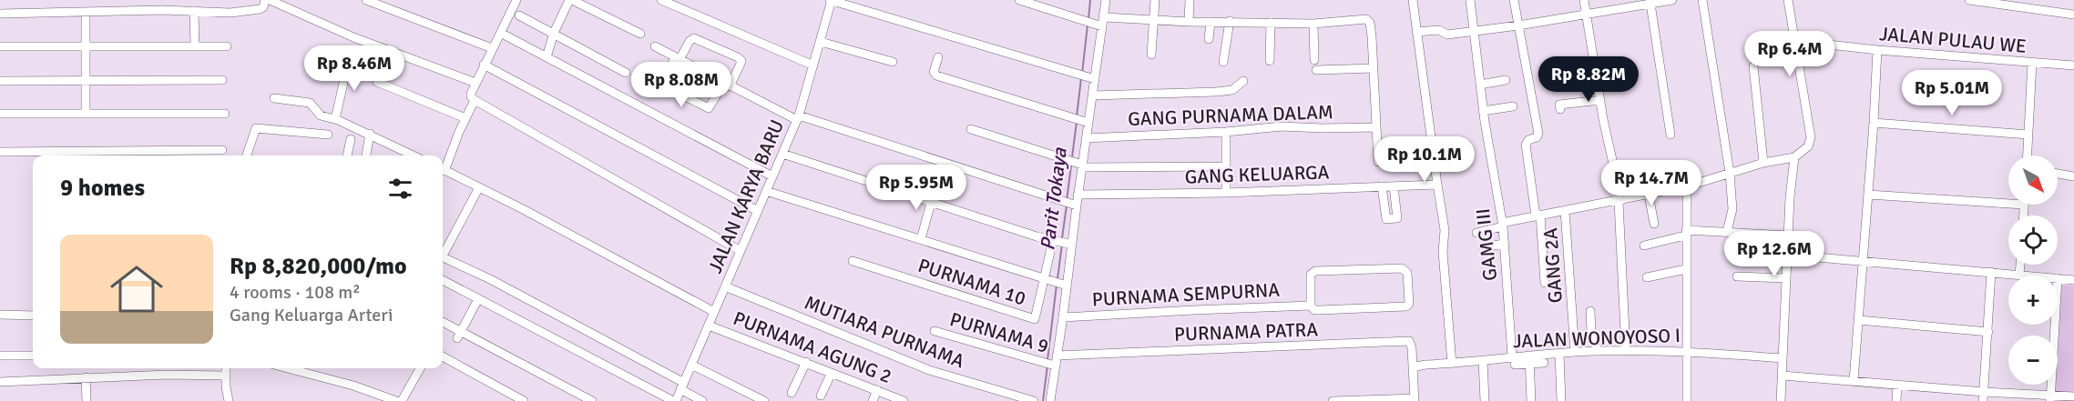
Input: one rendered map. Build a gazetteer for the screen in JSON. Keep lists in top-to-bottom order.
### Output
{
  "streets": {
    "street": [
      "JALAN PULAU WE",
      "GANG PURNAMA DALAM",
      "GANG KELUARGA",
      "JALAN KARYA BARU",
      "GAMG III",
      "GANG 2A",
      "PURNAMA 10",
      "PURNAMA SEMPURNA",
      "MUTIARA PURNAMA",
      "PURNAMA PATRA",
      "PURNAMA 9",
      "JALAN WONOYOSO I",
      "PURNAMA AGUNG 2"
    ]
  },
  "crossings": [
    ["JALAN KARYA BARU", "MUTIARA PURNAMA"],
    ["JALAN KARYA BARU", "PURNAMA AGUNG 2"],
    ["GAMG III", "JALAN WONOYOSO I"],
    ["GANG 2A", "JALAN WONOYOSO I"],
    ["PURNAMA PATRA", "PURNAMA 9"],
    ["PURNAMA PATRA", "JALAN WONOYOSO I"]
  ],
  "water": ["Parit Tokaya"],
  "north": "bottom right",
  "page": {
    "price": [
      "Rp 6.4M",
      "Rp 8.46M",
      "Rp 8.82M",
      "Rp 8.08M",
      "Rp 5.01M",
      "Rp 10.1M",
      "Rp 14.7M",
      "Rp 5.95M",
      "Rp 12.6M"
    ],
    "map_buttons": ["+", "−"],
    "heading": "9 homes",
    "list": [
      {
        "name": "Rp 8,820,000/mo",
        "note": "4 rooms · 108 m² · Gang Keluarga Arteri"
      }
    ]
  }
}
